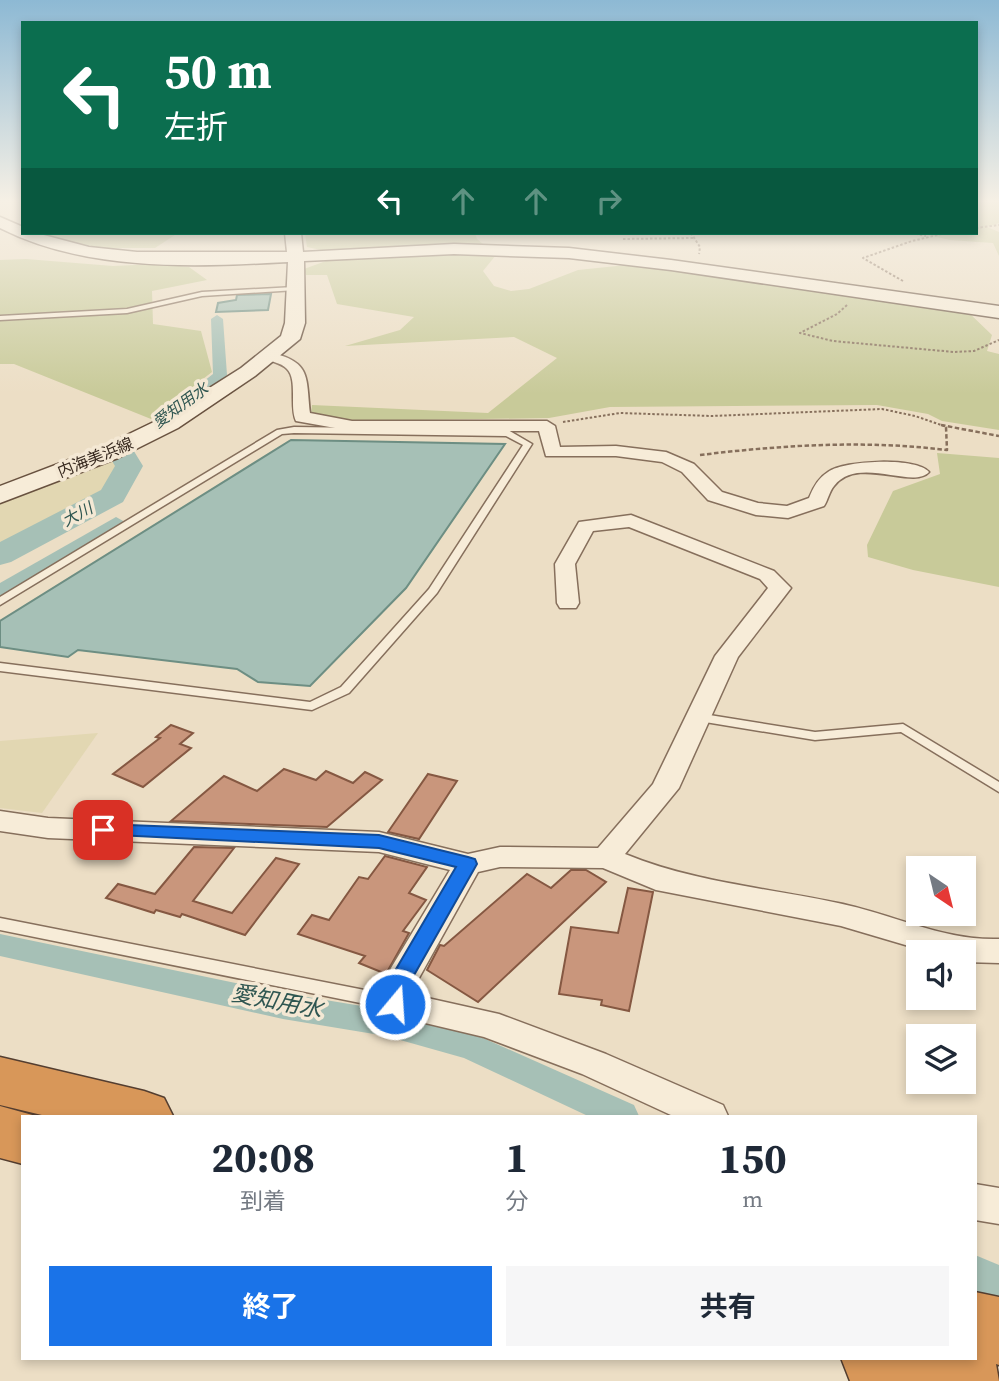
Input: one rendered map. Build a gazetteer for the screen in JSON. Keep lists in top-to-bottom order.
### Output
{
  "streets": {
    "main road": ["内海美浜線"]
  },
  "water": ["愛知用水", "大川"],
  "north": "bottom right",
  "page": {
    "turn": ["50 m", "左折"],
    "eta": [
      "20:08",
      "到着",
      "1",
      "分",
      "150",
      "m"
    ],
    "buttons": ["終了", "共有"]
  }
}
